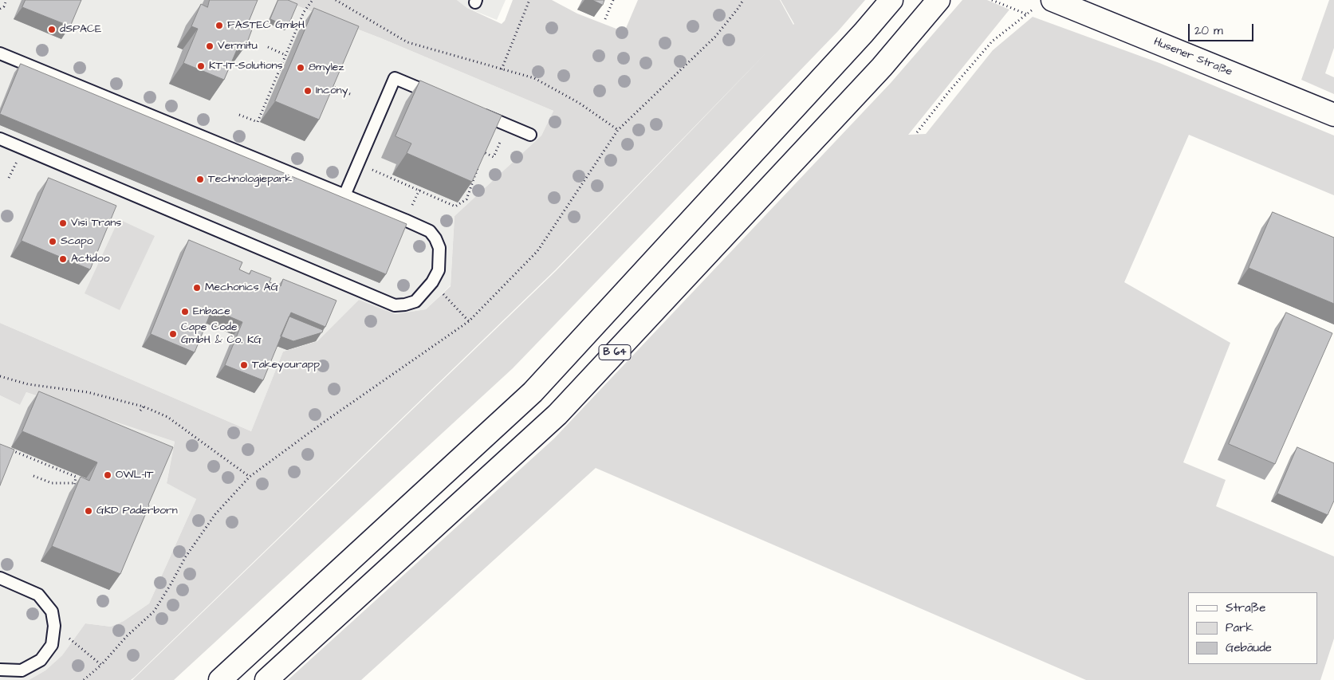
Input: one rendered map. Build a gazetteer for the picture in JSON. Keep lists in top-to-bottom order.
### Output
{
  "streets": {
    "main road": ["Husener Straße", "B 64"]
  },
  "places": [
    "FASTEC GmbH",
    "dSPACE",
    "Vermitu",
    "KT-IT-Solutions",
    "8mylez",
    "Incony",
    "Technologiepark",
    "Visi Trans",
    "Scapo",
    "Actidoo",
    "Mechonics AG",
    "Enbace",
    "Cape Code GmbH & Co. KG",
    "Takeyourapp",
    "OWL-IT",
    "GKD Paderborn"
  ],
  "legend": ["Straße", "Park", "Gebäude"],
  "scale_bar": "20 m"
}
